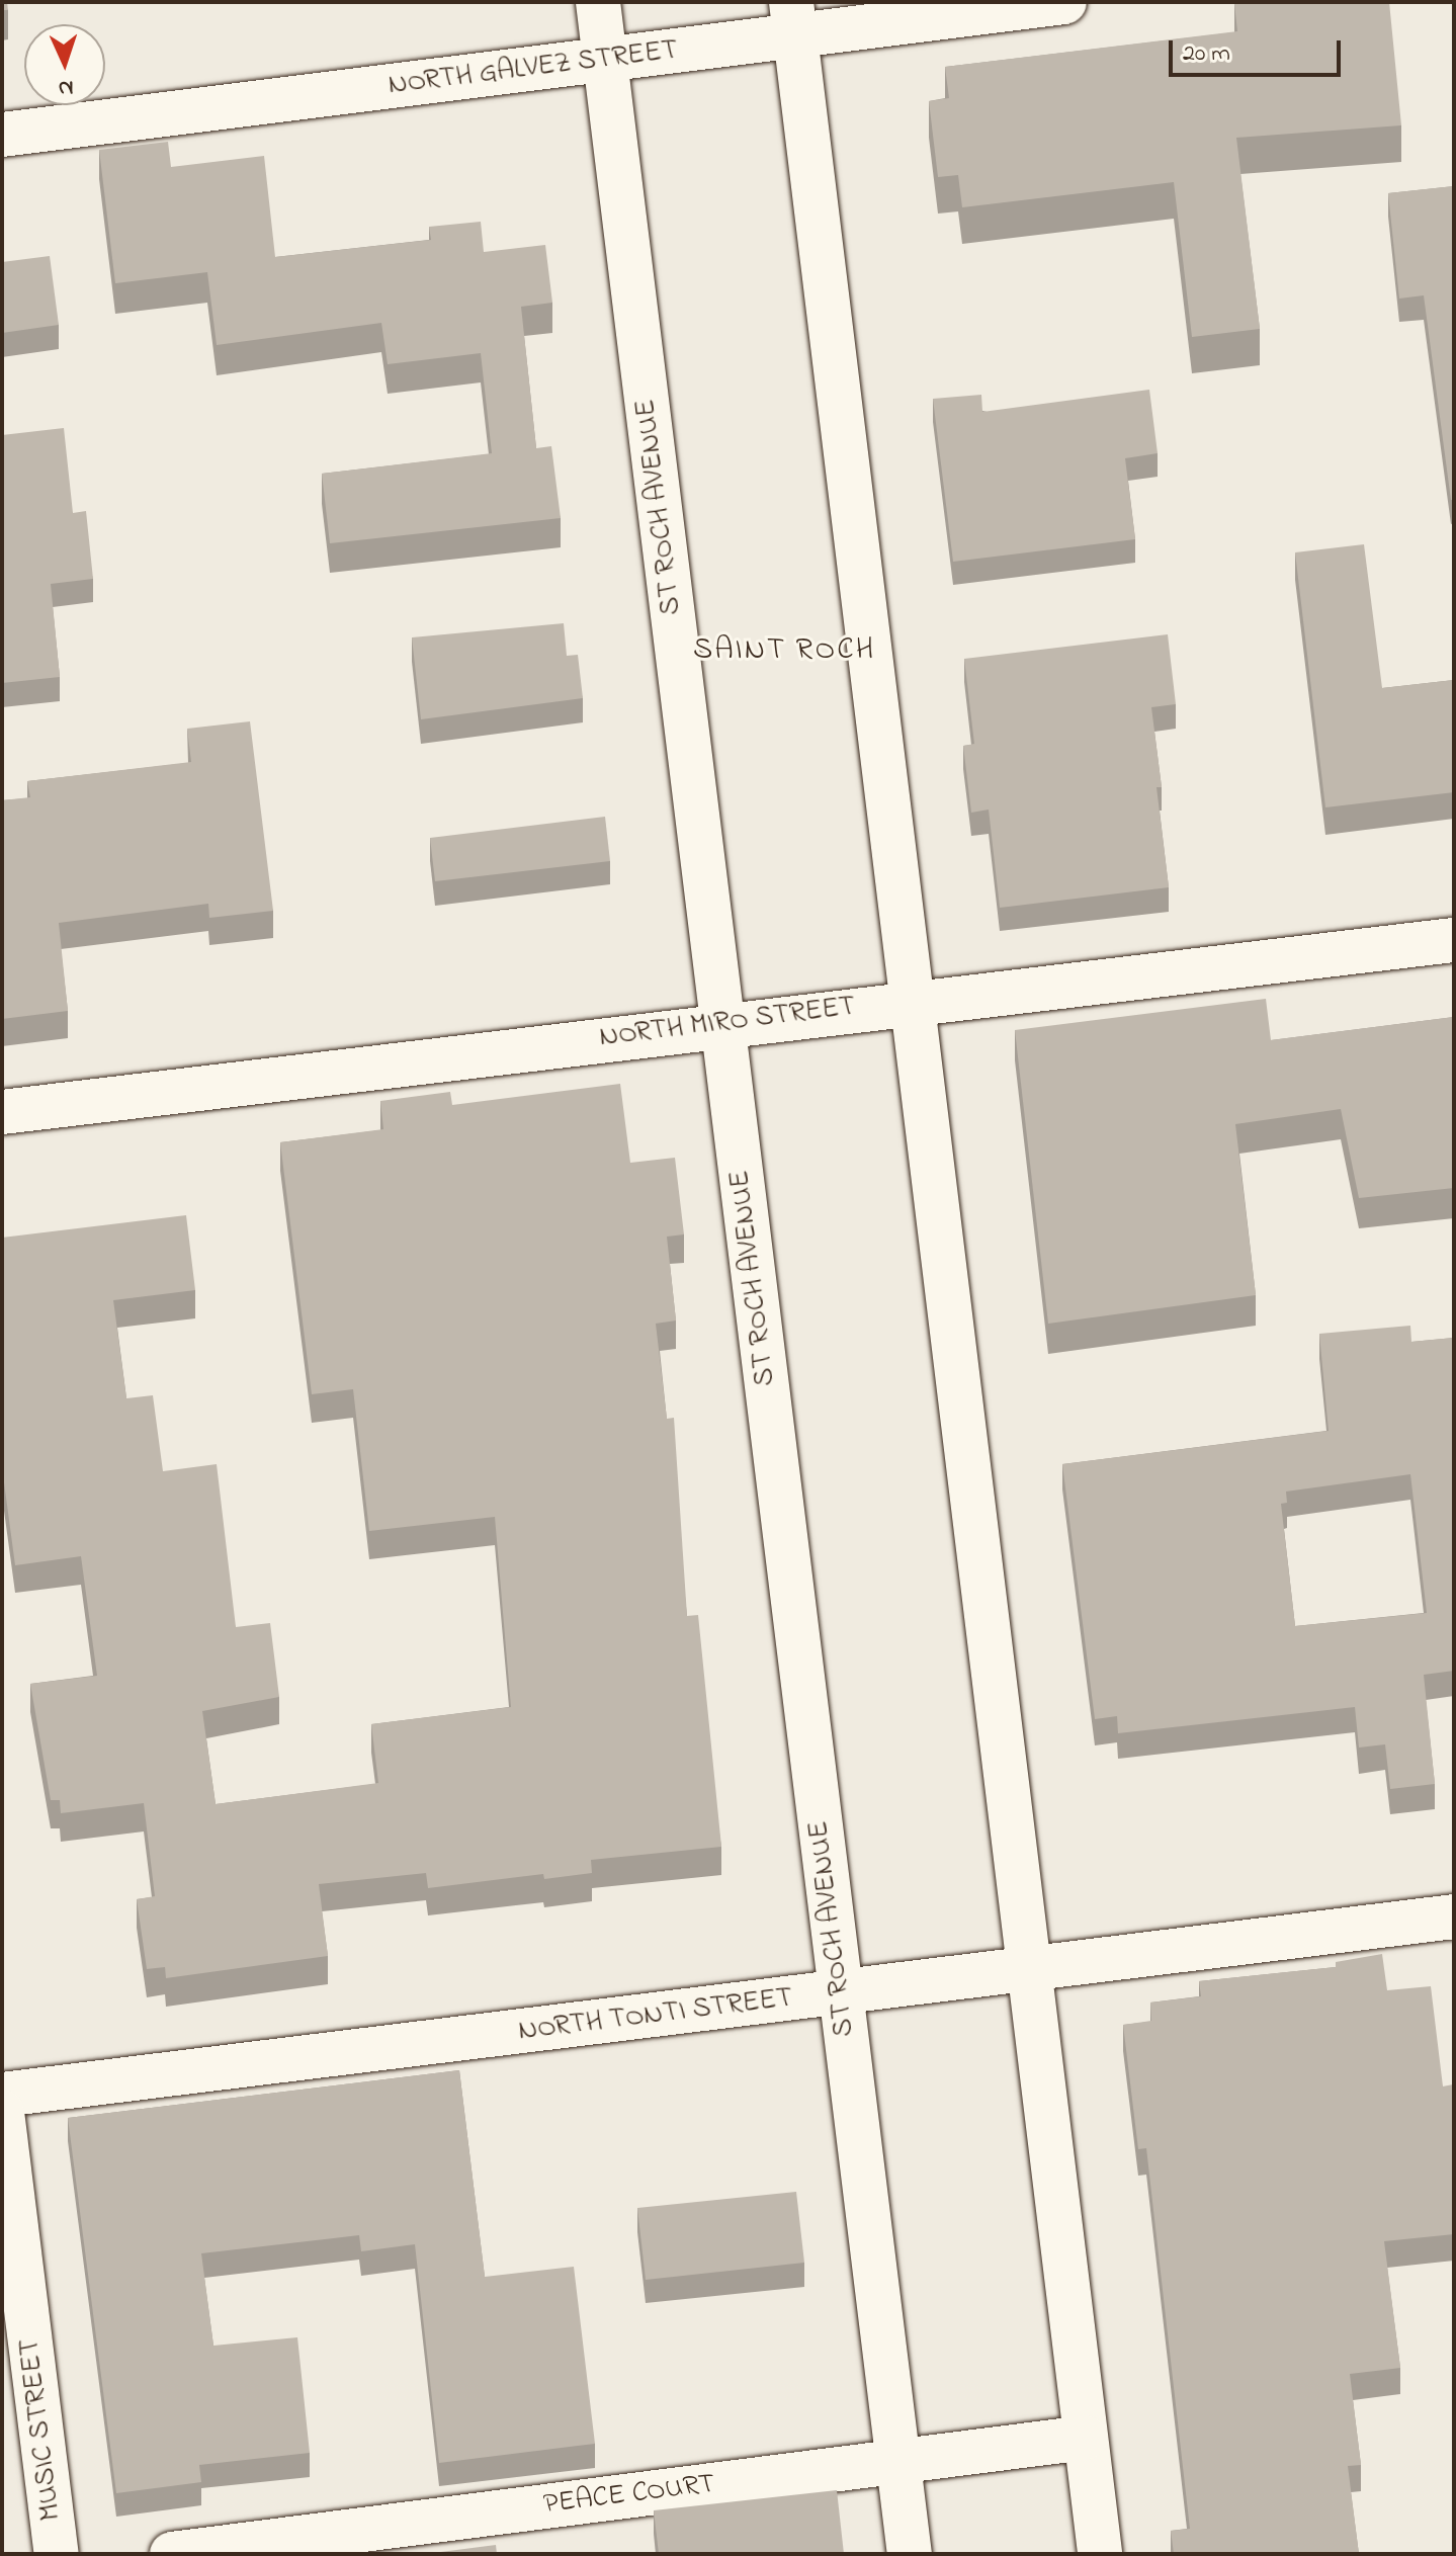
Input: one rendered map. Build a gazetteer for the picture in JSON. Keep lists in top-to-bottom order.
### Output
{
  "streets": {
    "street": [
      "NORTH GALVEZ STREET",
      "ST ROCH AVENUE",
      "NORTH MIRO STREET",
      "NORTH TONTI STREET",
      "MUSIC STREET",
      "PEACE COURT"
    ]
  },
  "crossings": [
    ["NORTH GALVEZ STREET", "ST ROCH AVENUE"],
    ["ST ROCH AVENUE", "NORTH MIRO STREET"],
    ["ST ROCH AVENUE", "NORTH TONTI STREET"],
    ["ST ROCH AVENUE", "PEACE COURT"]
  ],
  "districts": ["SAINT ROCH"],
  "scale_bar": "20 m",
  "north": "bottom"
}
